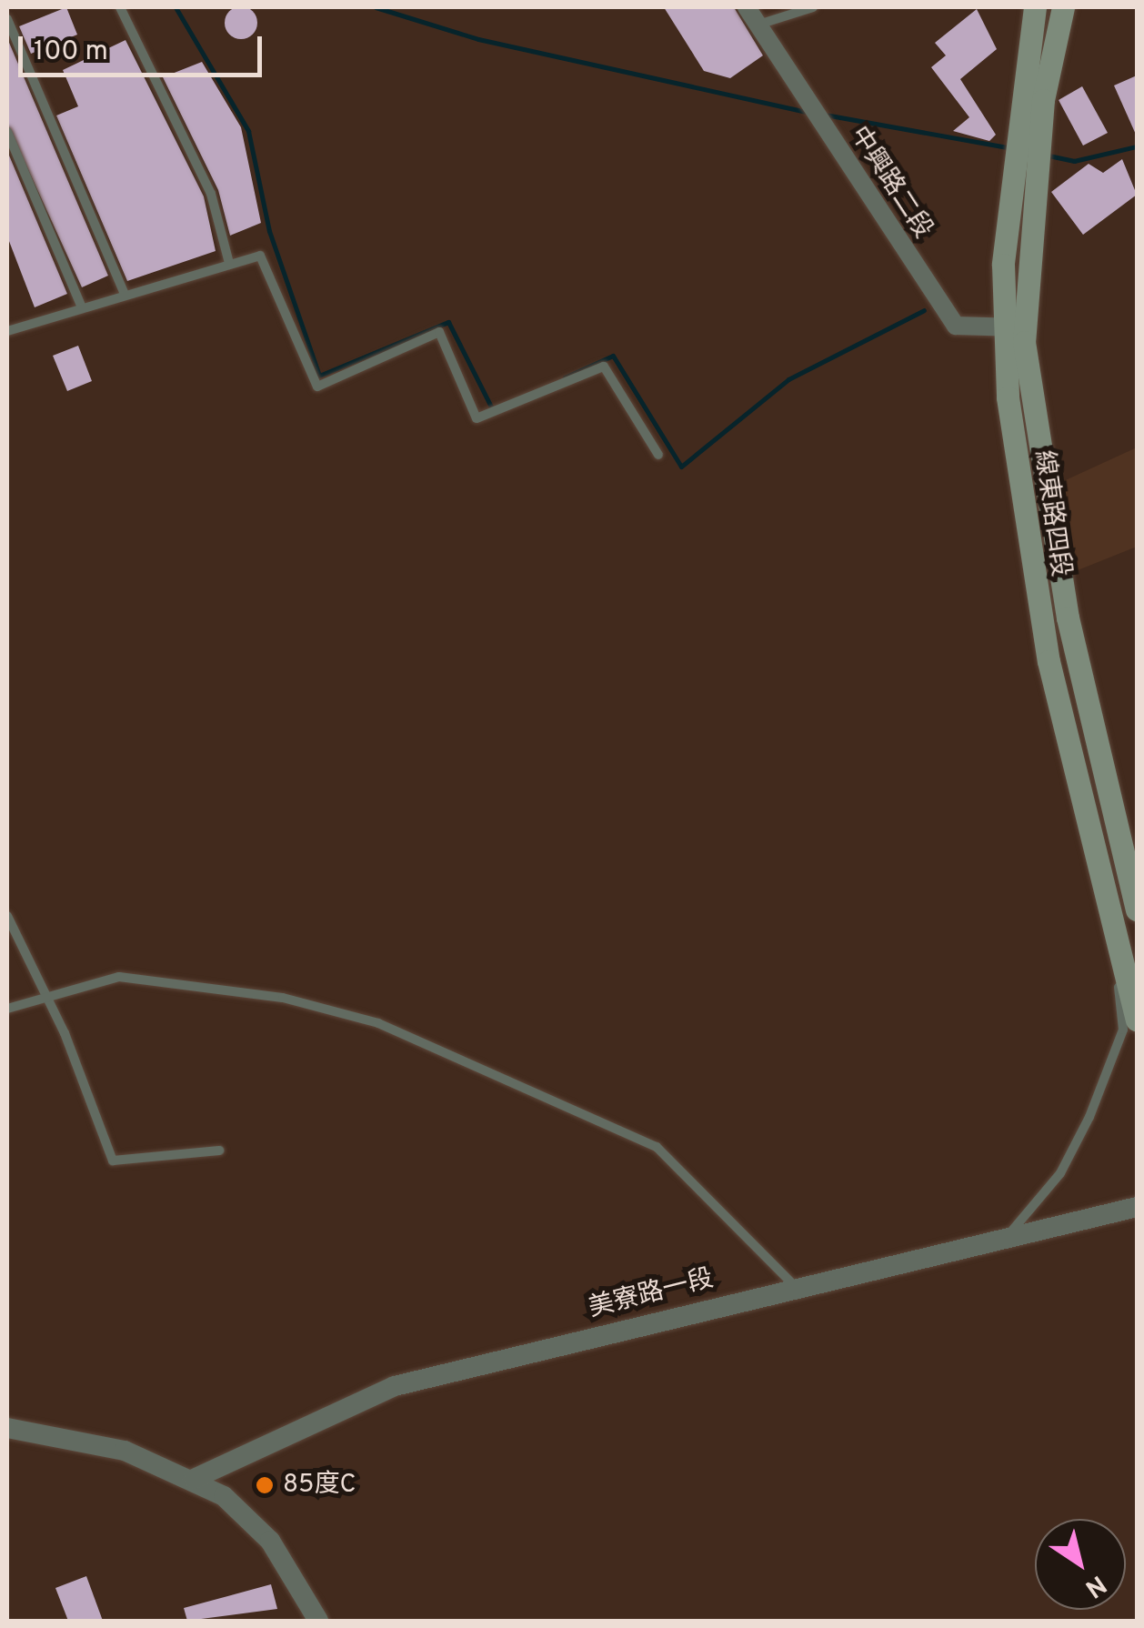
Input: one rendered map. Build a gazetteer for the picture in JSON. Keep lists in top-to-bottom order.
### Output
{
  "streets": {
    "main road": ["線東路四段"],
    "street": ["中興路二段", "美寮路一段"]
  },
  "crossings": [
    ["中興路二段", "線東路四段"]
  ],
  "places": ["85度C"],
  "scale_bar": "100 m",
  "north": "bottom right"
}
